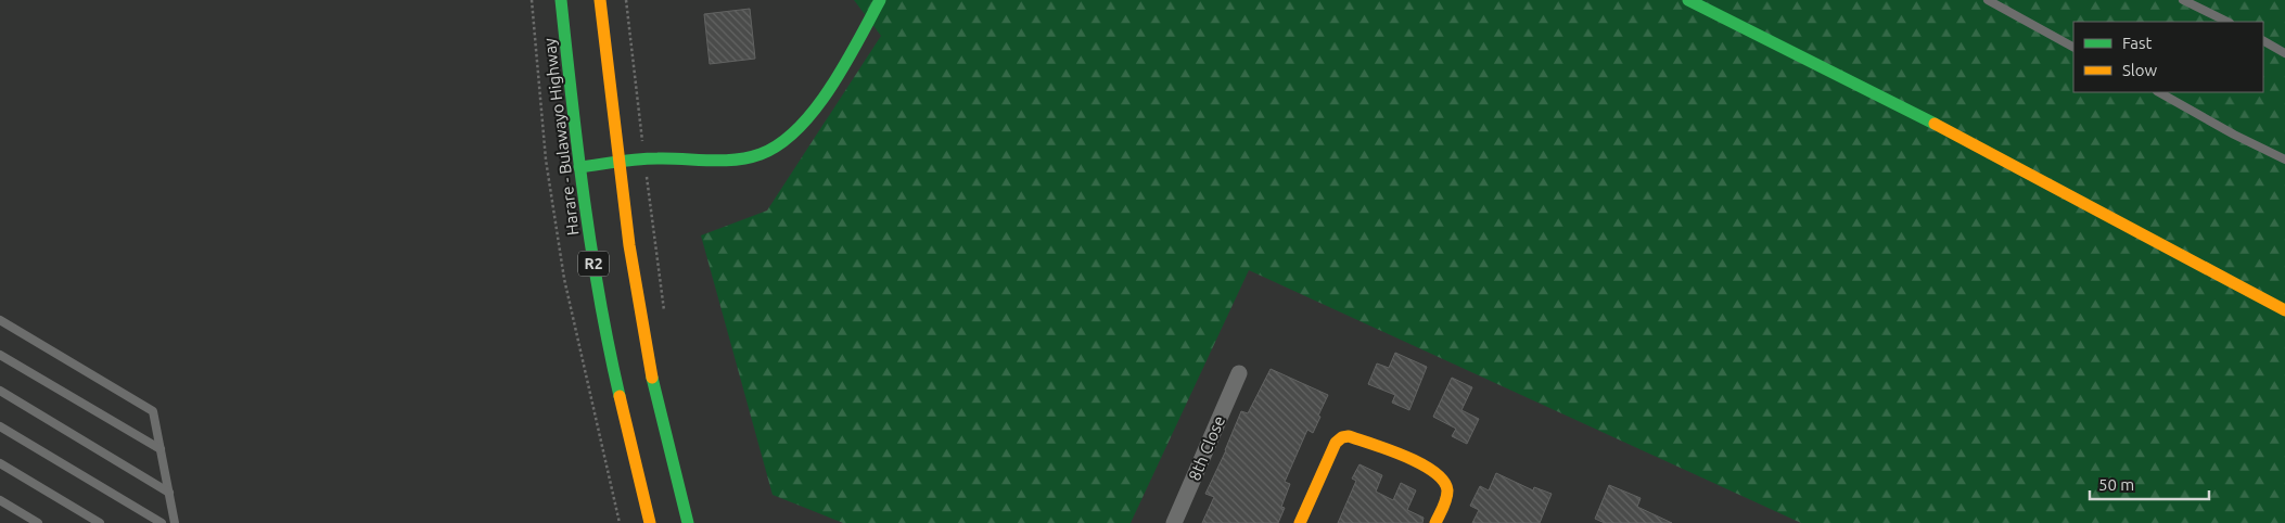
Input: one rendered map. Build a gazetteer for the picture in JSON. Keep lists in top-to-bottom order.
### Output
{
  "streets": {
    "main road": ["Harare - Bulawayo Highway", "R2"],
    "street": ["8th Close"]
  },
  "legend": ["Fast", "Slow"],
  "scale_bar": "50 m"
}
